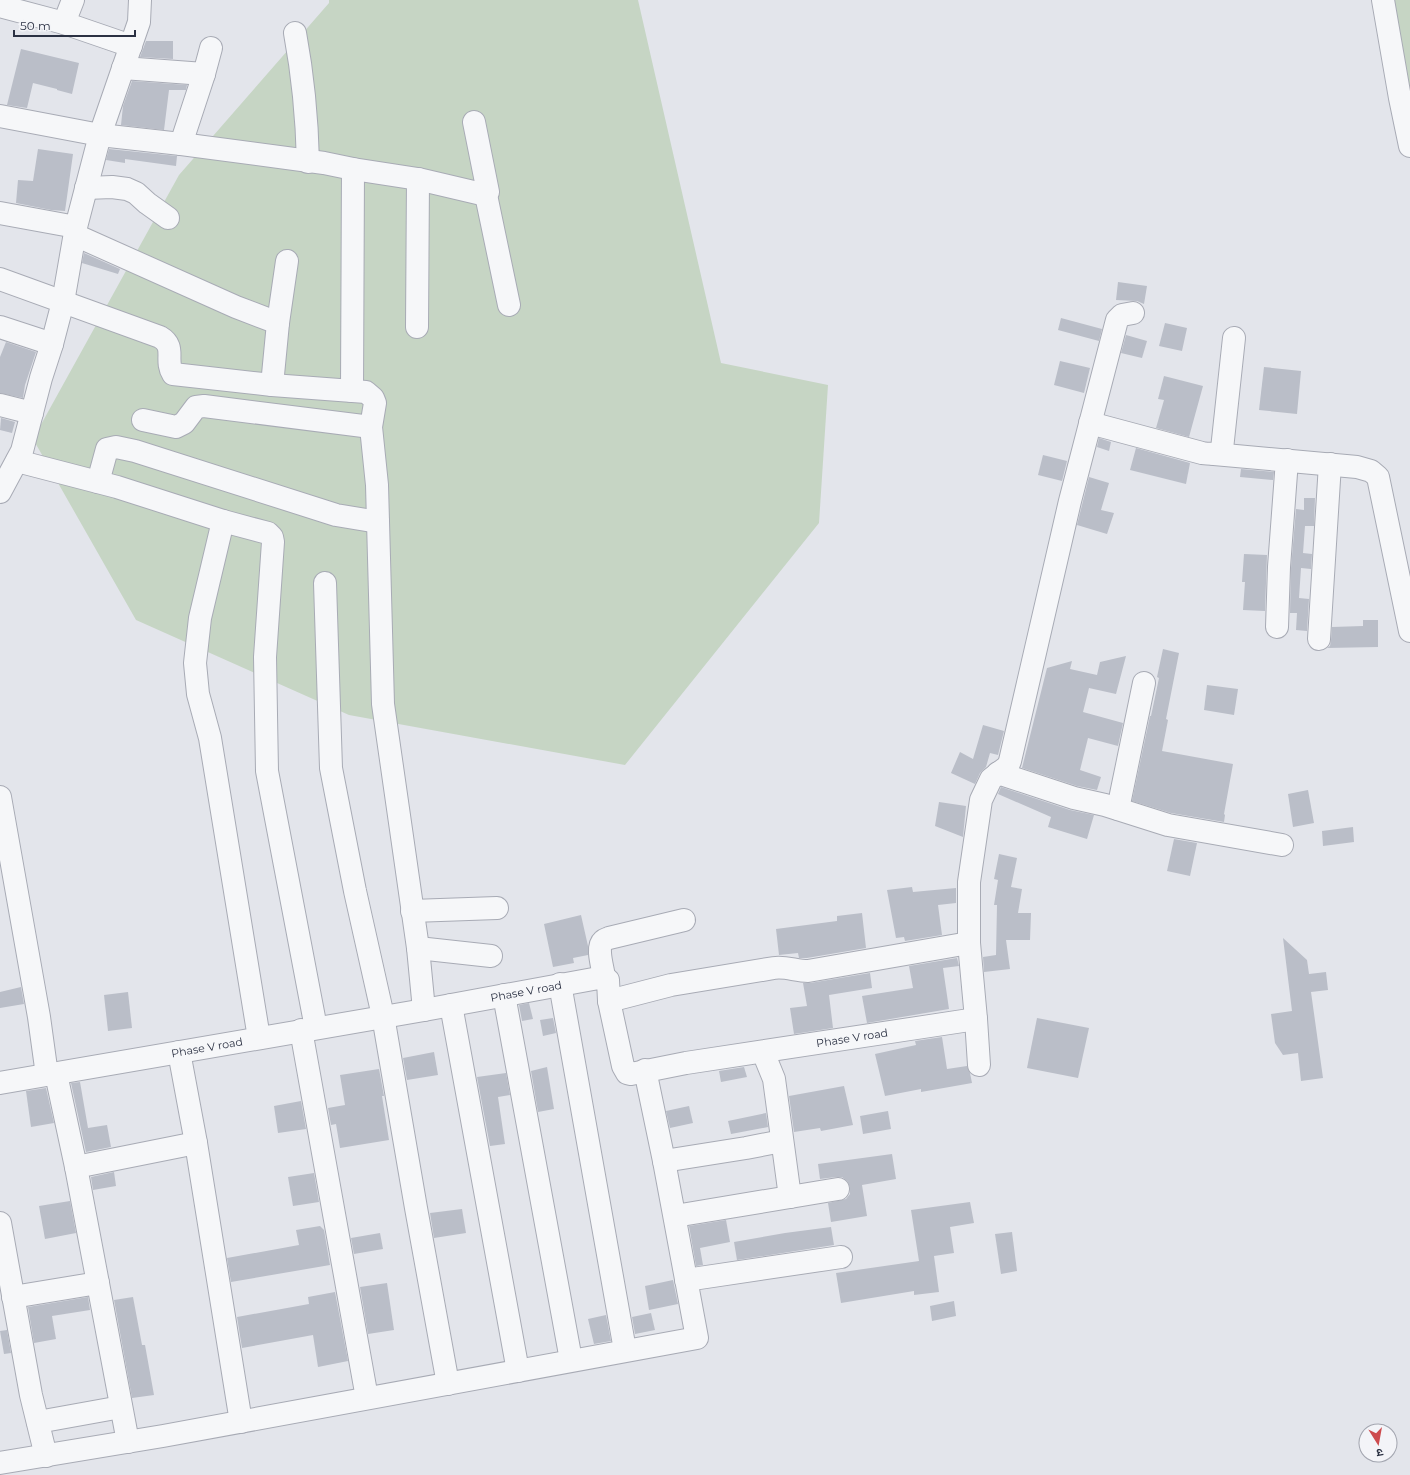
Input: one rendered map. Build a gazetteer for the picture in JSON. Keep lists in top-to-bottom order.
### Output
{
  "streets": {
    "street": ["Phase V road"]
  },
  "scale_bar": "50 m",
  "north": "bottom"
}
